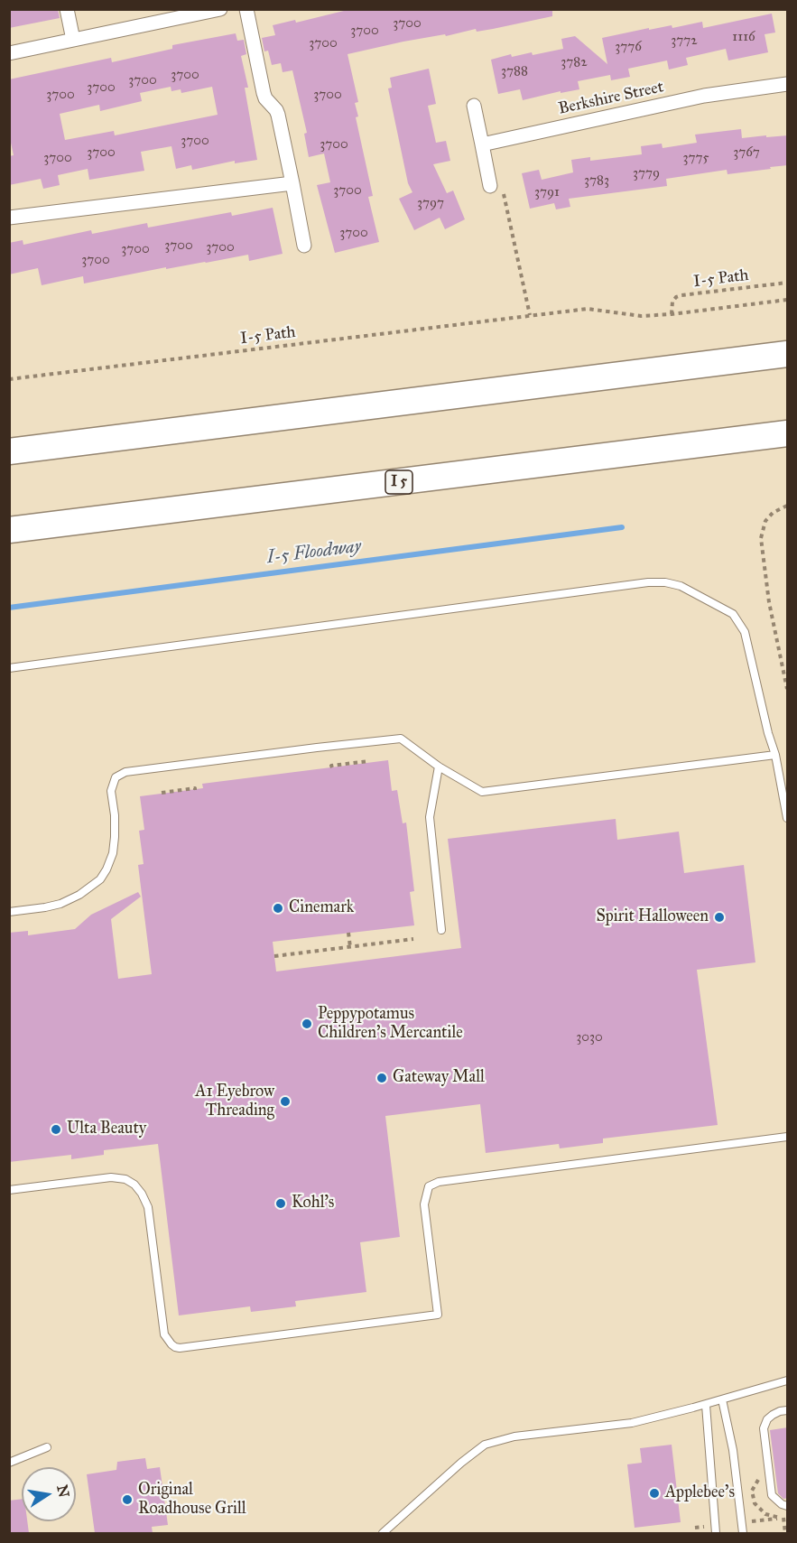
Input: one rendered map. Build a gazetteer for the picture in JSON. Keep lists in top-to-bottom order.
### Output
{
  "streets": {
    "highway": ["I 5"],
    "street": ["Berkshire Street"],
    "path": ["I-5 Path"]
  },
  "water": ["I-5 Floodway"],
  "places": [
    "Cinemark",
    "Spirit Halloween",
    "Peppypotamus Children's Mercantile",
    "Gateway Mall",
    "A1 Eyebrow Threading",
    "Ulta Beauty",
    "Kohl's",
    "Applebee's",
    "Original Roadhouse Grill"
  ],
  "house_numbers": [
    "3700",
    "3700",
    "1116",
    "3772",
    "3700",
    "3776",
    "3782",
    "3788",
    "3700",
    "3700",
    "3700",
    "3700",
    "3700",
    "3700",
    "3700",
    "3700",
    "3767",
    "3700",
    "3775",
    "3779",
    "3783",
    "3700",
    "3791",
    "3797",
    "3700",
    "3700",
    "3700",
    "3700",
    "3700",
    "3030"
  ],
  "north": "right"
}
